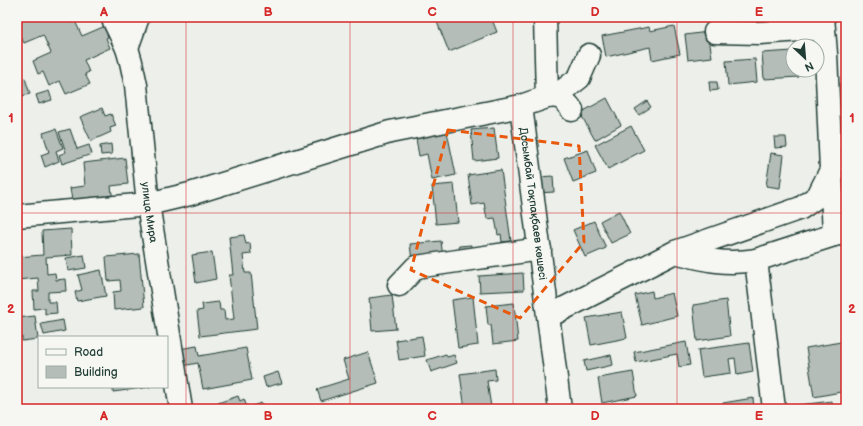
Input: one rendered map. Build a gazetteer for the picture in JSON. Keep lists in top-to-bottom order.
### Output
{
  "streets": {
    "street": ["Досымбай Тоқпақбаев көшесі", "улица Мира"]
  },
  "legend": ["Road", "Building"],
  "north": "bottom right",
  "grid": {
    "columns": [
      "A",
      "B",
      "C",
      "D",
      "E"
    ],
    "rows": ["1", "2"]
  }
}
